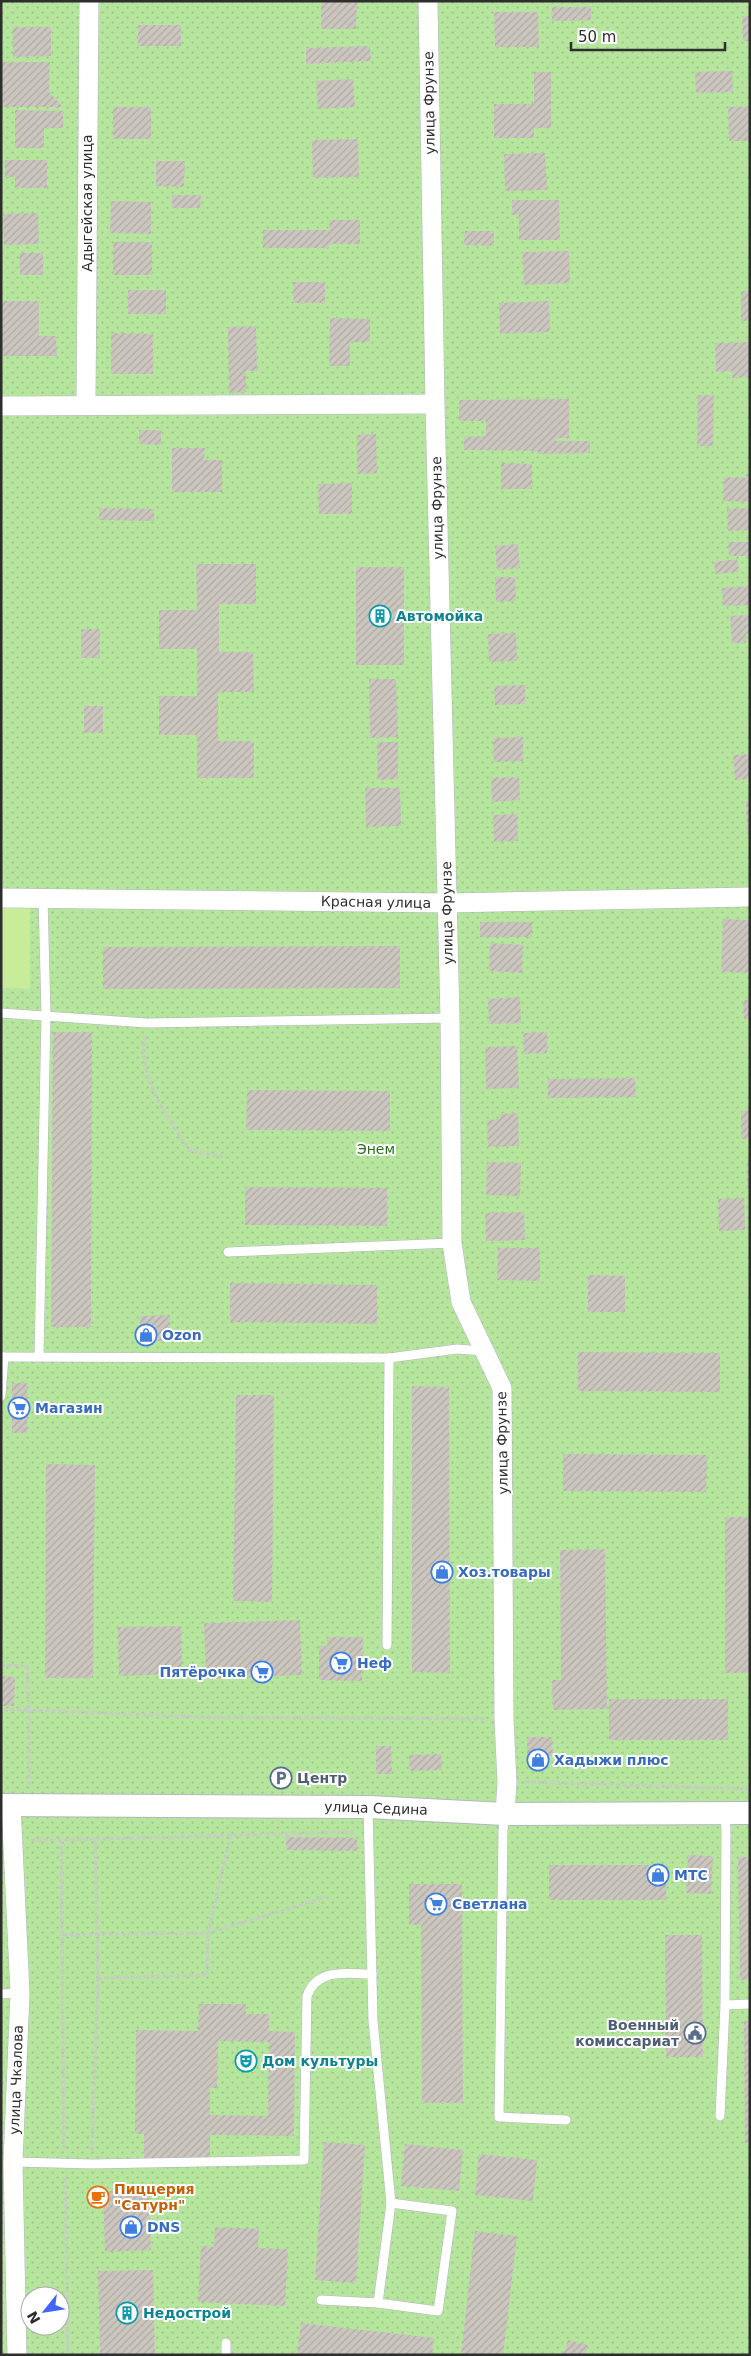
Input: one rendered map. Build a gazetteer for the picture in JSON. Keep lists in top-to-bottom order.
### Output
{
  "streets": {
    "street": [
      "улица Фрунзе",
      "Адыгейская улица",
      "Красная улица",
      "улица Седина",
      "улица Чкалова"
    ]
  },
  "crossings": [
    ["улица Фрунзе", "Красная улица"],
    ["улица Фрунзе", "улица Седина"],
    ["улица Седина", "улица Чкалова"]
  ],
  "parks": ["Энем"],
  "places": {
    "building": ["Автомойка", "Недострой"],
    "shop": [
      "Ozon",
      "Хоз.товары",
      "Хадыжи плюс",
      "МТС",
      "DNS"
    ],
    "supermarket": [
      "Магазин",
      "Неф",
      "Пятёрочка",
      "Светлана"
    ],
    "parking": ["Центр"],
    "public building": ["Военный комиссариат"],
    "theatre": ["Дом культуры"],
    "cafe": ["Пиццерия \"Сатурн\""]
  },
  "scale_bar": "50 m",
  "north": "bottom left"
}
